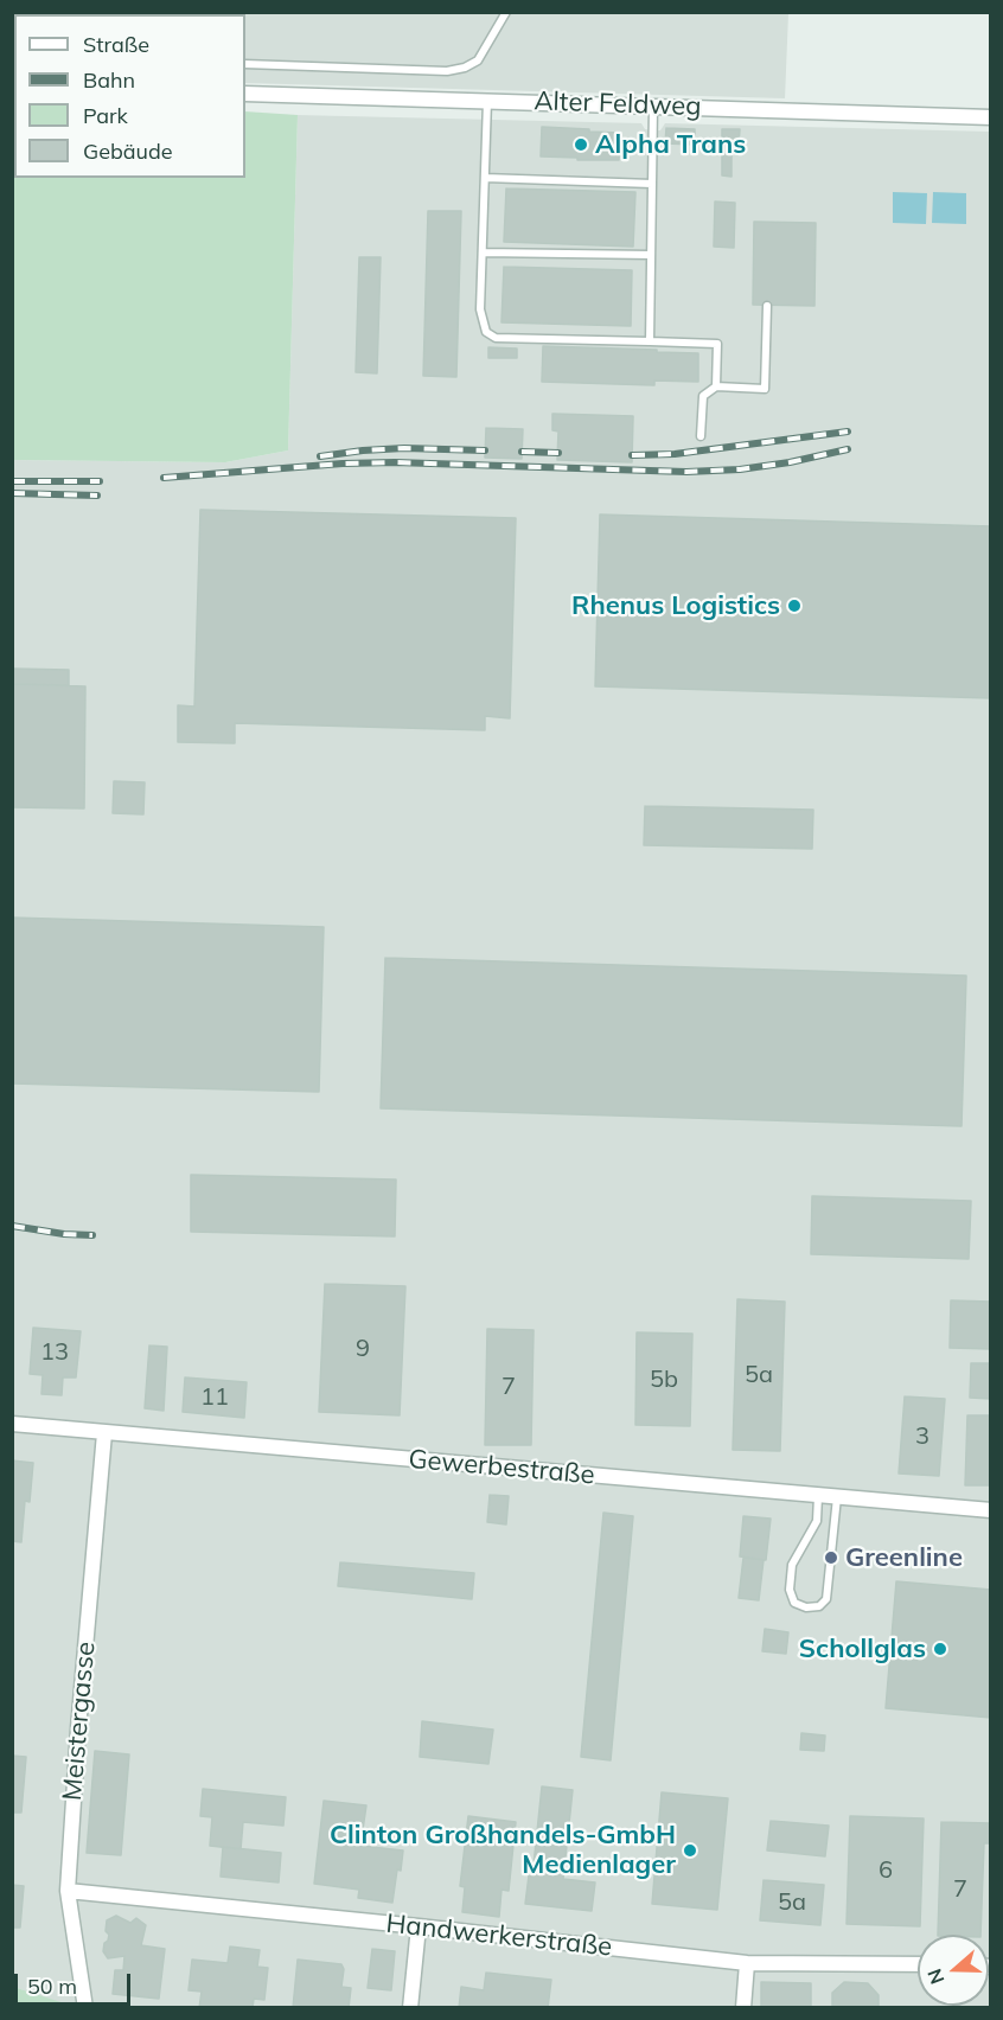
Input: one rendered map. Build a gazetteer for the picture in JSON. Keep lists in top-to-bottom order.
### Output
{
  "streets": {
    "street": [
      "Alter Feldweg",
      "Gewerbestraße",
      "Meistergasse",
      "Handwerkerstraße"
    ]
  },
  "crossings": [
    ["Gewerbestraße", "Meistergasse"],
    ["Meistergasse", "Handwerkerstraße"]
  ],
  "places": [
    "Alpha Trans",
    "Rhenus Logistics",
    "Greenline",
    "Schollglas",
    "Clinton Großhandels-GmbH Medienlager"
  ],
  "house_numbers": [
    "9",
    "13",
    "5a",
    "5b",
    "7",
    "11",
    "3",
    "6",
    "7",
    "5a"
  ],
  "legend": [
    "Straße",
    "Bahn",
    "Park",
    "Gebäude"
  ],
  "scale_bar": "50 m",
  "north": "left"
}
